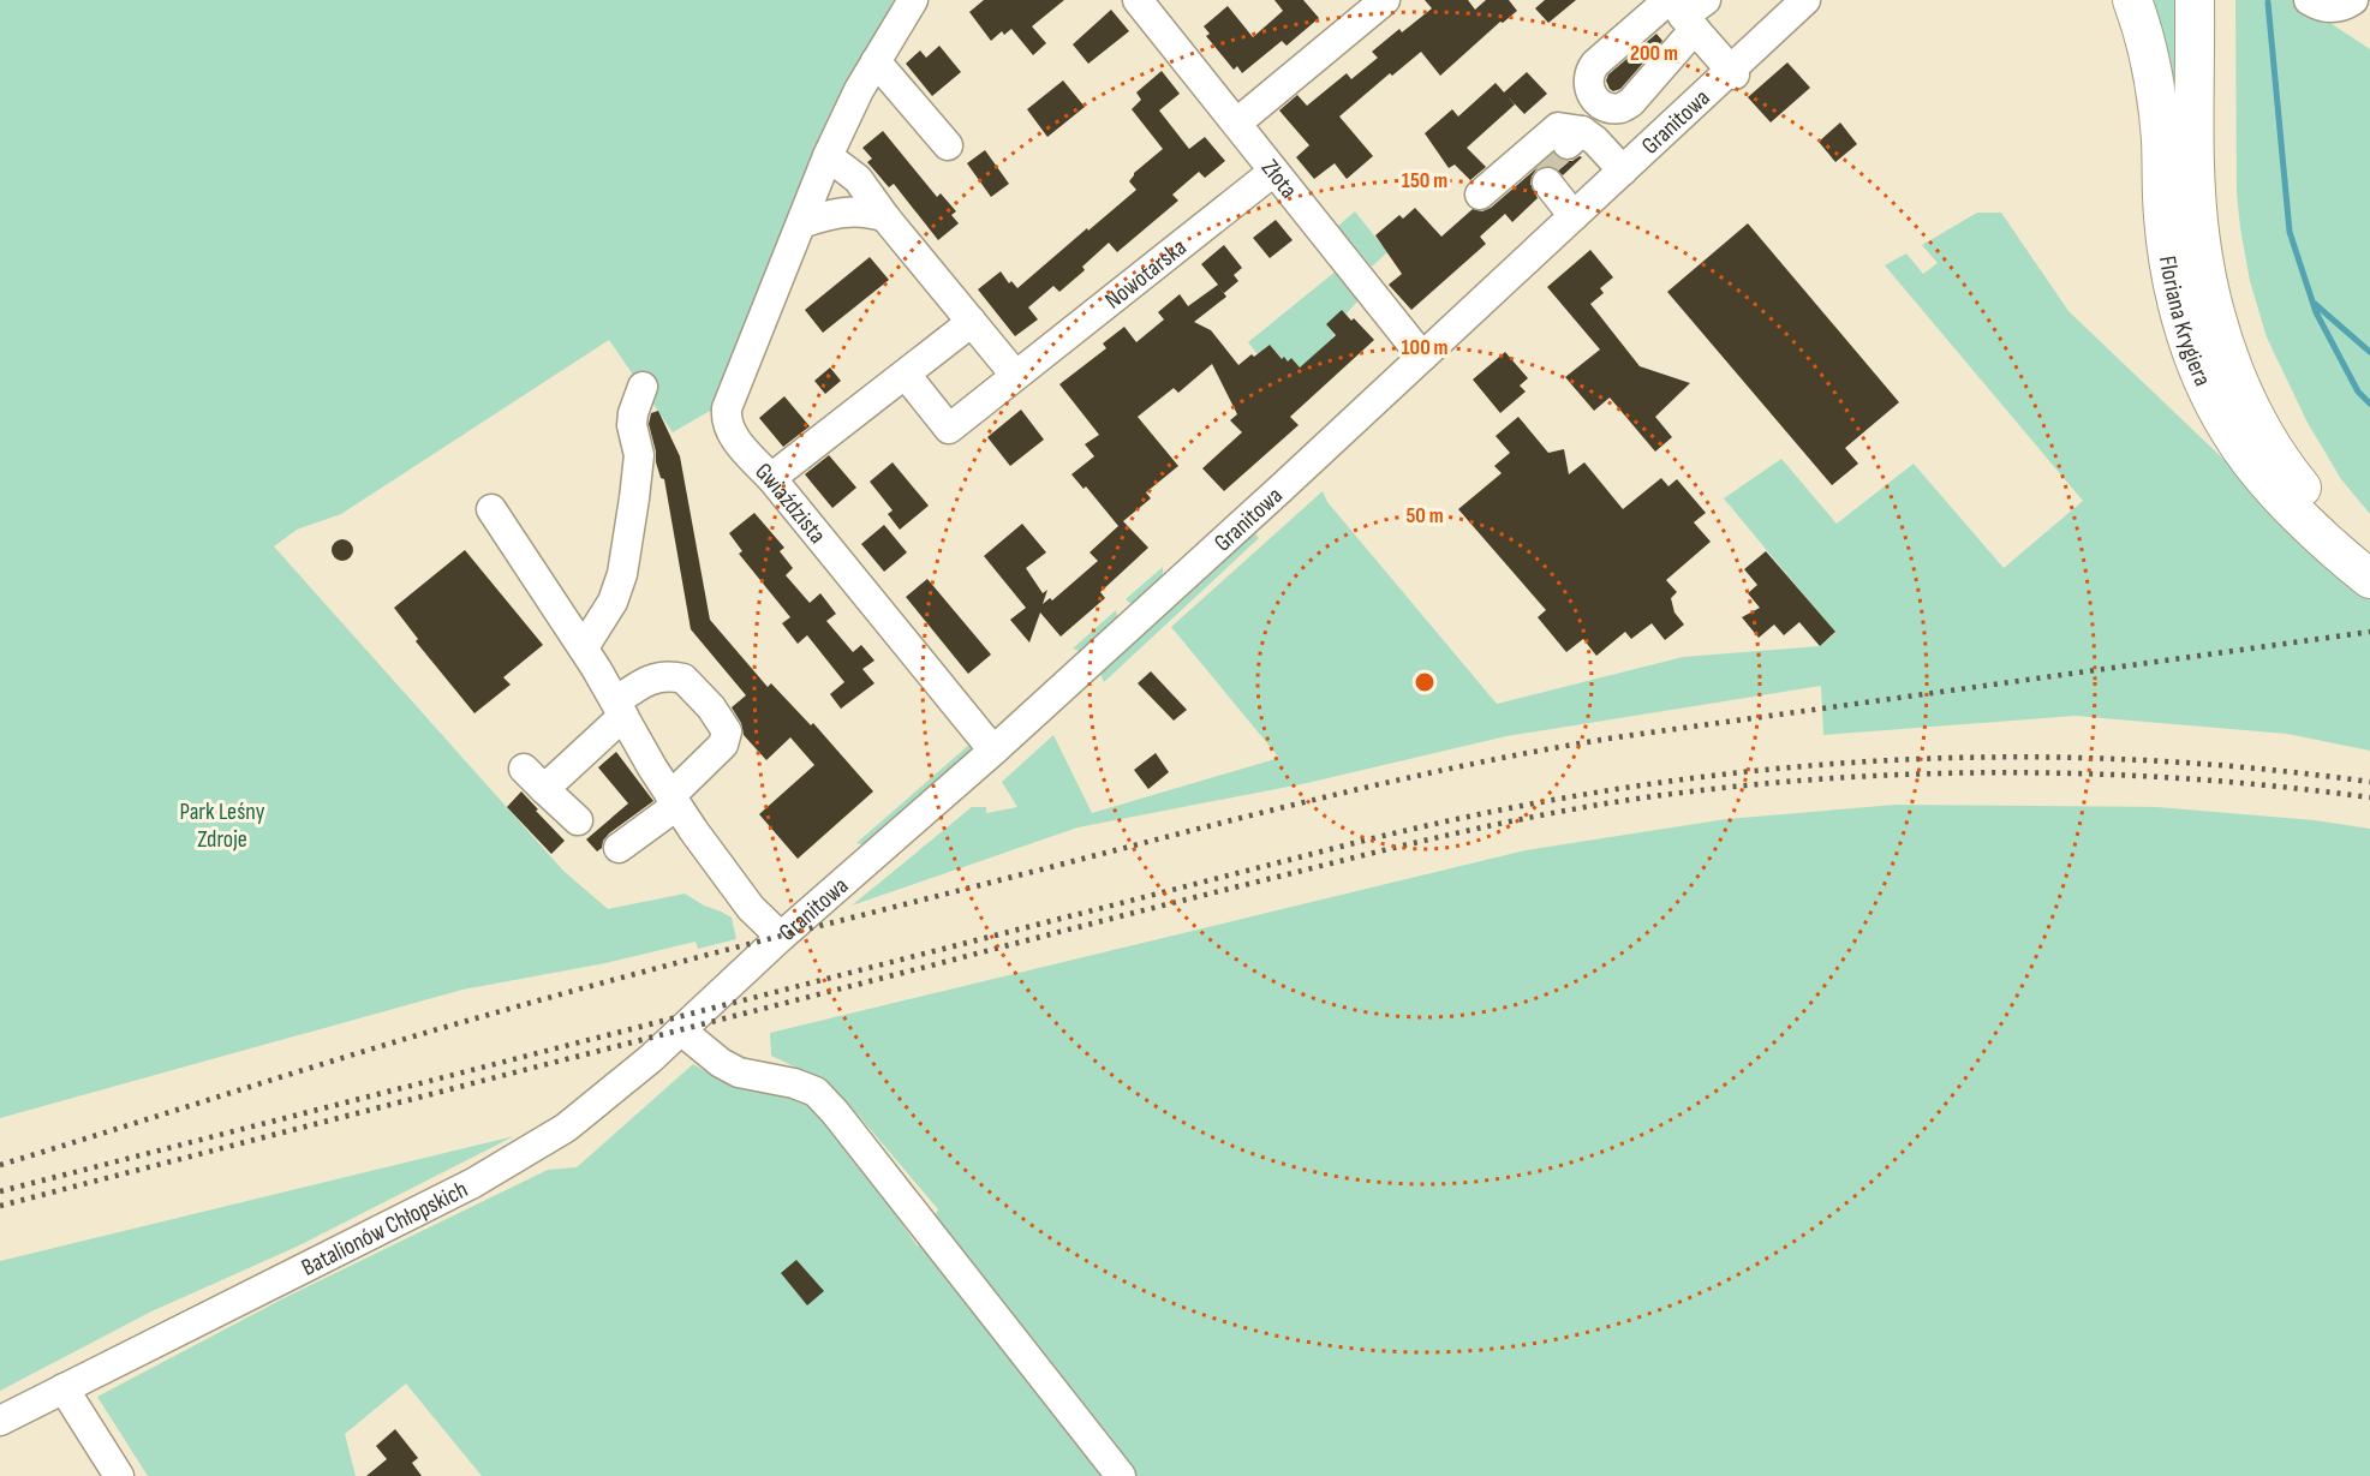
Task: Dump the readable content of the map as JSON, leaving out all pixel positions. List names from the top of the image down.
{
  "streets": {
    "main road": ["Floriana Krygiera"],
    "street": [
      "Granitowa",
      "Złota",
      "Nowotarska",
      "Gwiaździsta",
      "Batalionów Chłopskich"
    ]
  },
  "crossings": [
    ["Granitowa", "Złota"],
    ["Granitowa", "Gwiaździsta"],
    ["Granitowa", "Batalionów Chłopskich"],
    ["Złota", "Nowotarska"]
  ],
  "parks": ["Park Leśny Zdroje"],
  "rings": [
    "200 m",
    "150 m",
    "100 m",
    "50 m"
  ]
}
